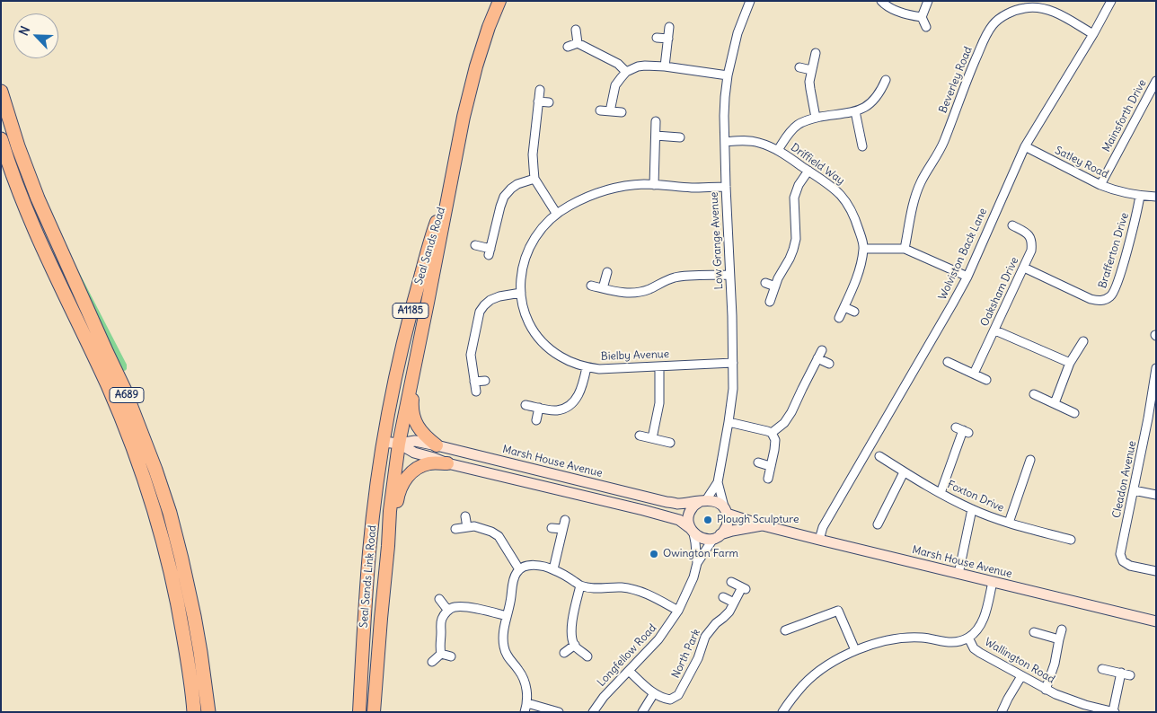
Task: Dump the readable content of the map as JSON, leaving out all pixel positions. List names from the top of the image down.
{
  "streets": {
    "highway": ["A689"],
    "main road": ["Seal Sands Road", "A1185", "Seal Sands Link Road"],
    "street": [
      "Beverley Road",
      "Mainsforth Drive",
      "Satley Road",
      "Driffield Way",
      "Low Grange Avenue",
      "Brafferton Drive",
      "Wolviston Back Lane",
      "Oaksham Drive",
      "Bielby Avenue",
      "Marsh House Avenue",
      "Cleadon Avenue",
      "Foxton Drive",
      "North Park",
      "Longfellow Road",
      "Wallington Road"
    ]
  },
  "crossings": [
    ["Beverley Road", "Wolviston Back Lane"],
    ["Mainsforth Drive", "Satley Road"],
    ["Satley Road", "Brafferton Drive"],
    ["Satley Road", "Wolviston Back Lane"],
    ["Driffield Way", "Low Grange Avenue"],
    ["Low Grange Avenue", "Bielby Avenue"],
    ["Low Grange Avenue", "Marsh House Avenue"],
    ["Low Grange Avenue", "Longfellow Road"],
    ["Seal Sands Road", "Marsh House Avenue"],
    ["Seal Sands Road", "Seal Sands Link Road"],
    ["Brafferton Drive", "Oaksham Drive"],
    ["Wolviston Back Lane", "Marsh House Avenue"],
    ["A1185", "Marsh House Avenue"],
    ["A1185", "Seal Sands Link Road"],
    ["Marsh House Avenue", "Seal Sands Link Road"],
    ["Marsh House Avenue", "Longfellow Road"]
  ],
  "places": ["Plough Sculpture", "Owington Farm"],
  "north": "top left"
}
